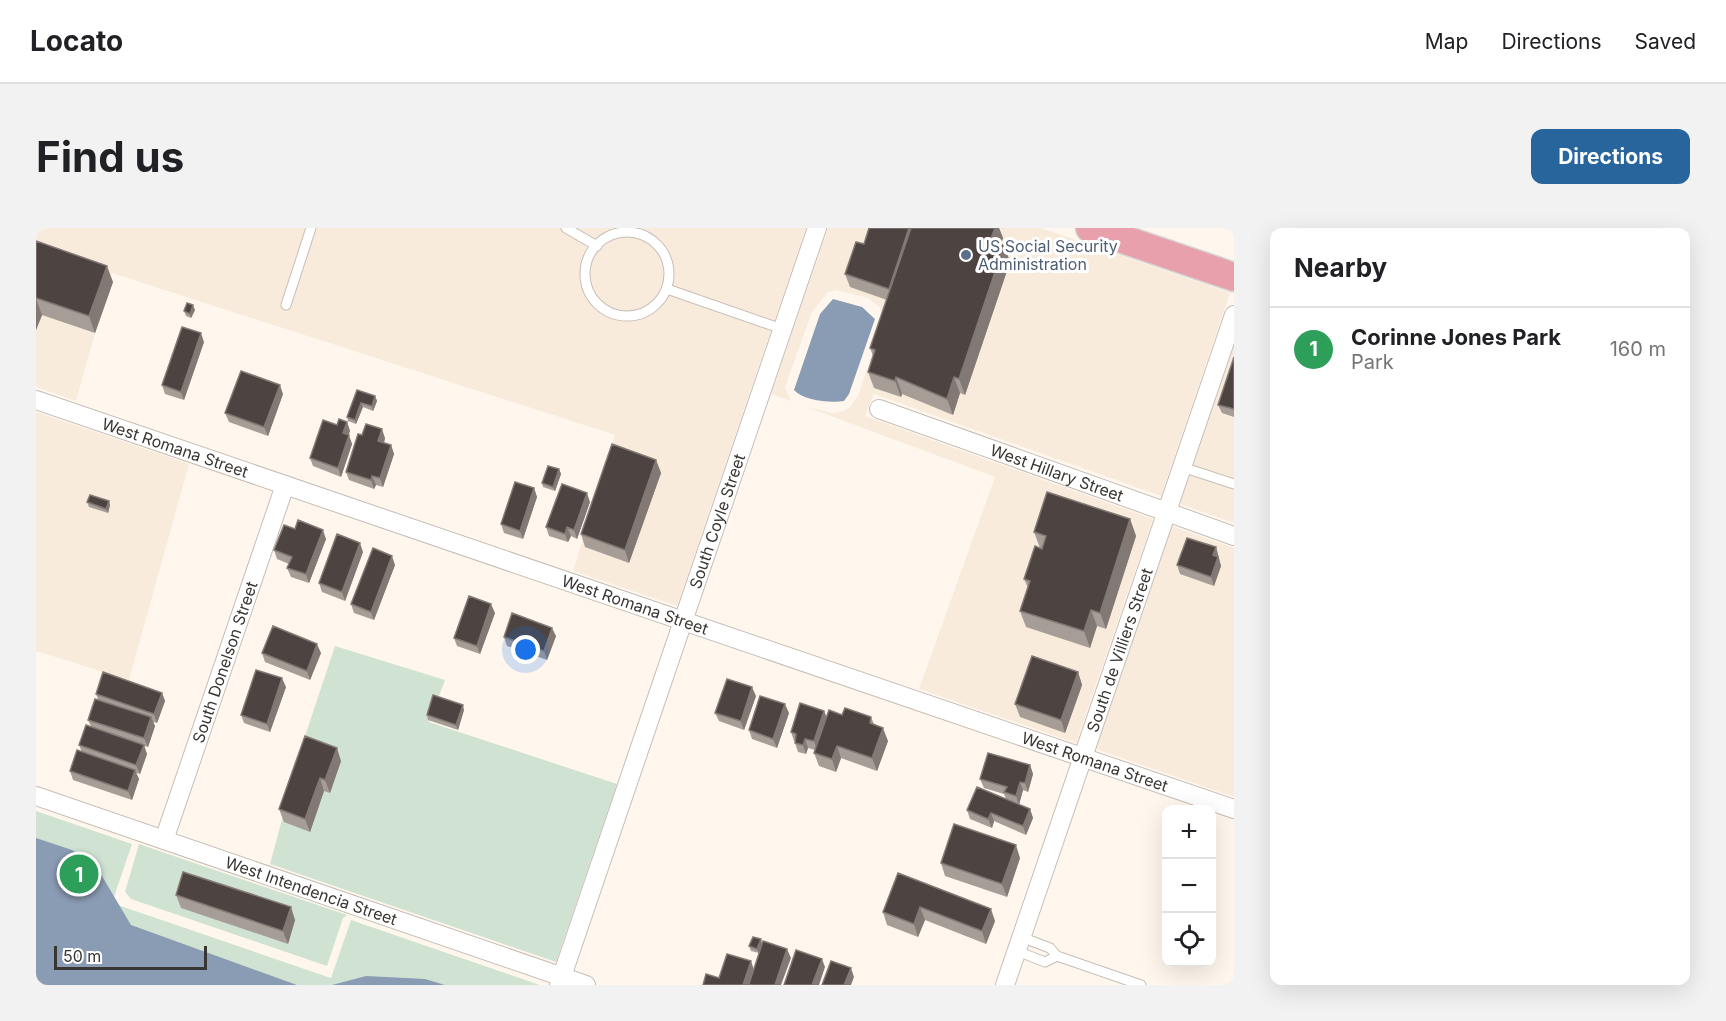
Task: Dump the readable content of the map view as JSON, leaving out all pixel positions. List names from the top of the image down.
{
  "streets": {
    "street": [
      "West Romana Street",
      "West Hillary Street",
      "South Coyle Street",
      "South de Villiers Street",
      "South Donelson Street",
      "West Intendencia Street"
    ]
  },
  "crossings": [
    ["West Romana Street", "South Coyle Street"],
    ["West Romana Street", "South de Villiers Street"],
    ["West Romana Street", "South Donelson Street"],
    ["West Hillary Street", "South de Villiers Street"],
    ["South Coyle Street", "West Intendencia Street"],
    ["South Donelson Street", "West Intendencia Street"]
  ],
  "places": ["US Social Security Administration"],
  "scale_bar": "50 m",
  "page": {
    "header": "Locato",
    "nav": ["Map", "Directions", "Saved"],
    "buttons": "Directions",
    "title": "Find us",
    "heading": "Nearby",
    "list": [
      {
        "mark": "1",
        "name": "Corinne Jones Park",
        "note": "Park",
        "value": "160 m"
      }
    ],
    "map_buttons": ["+", "−"],
    "pins": "1",
    "scale": "50 m"
  }
}
